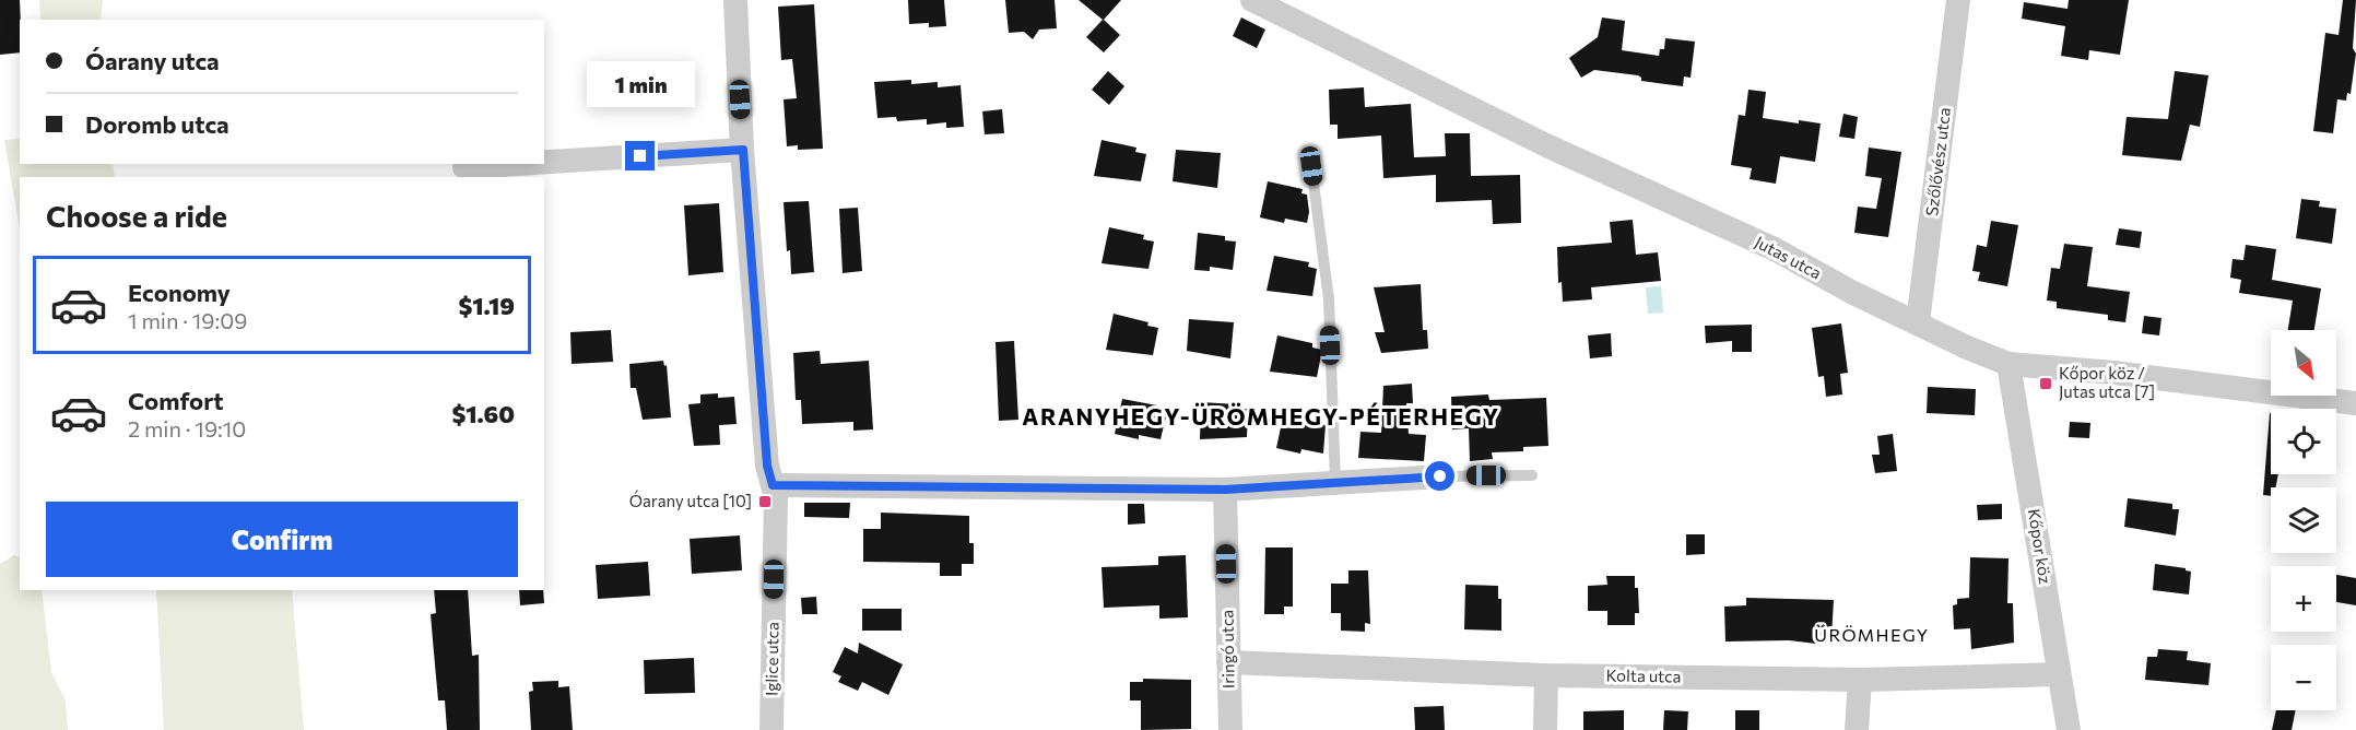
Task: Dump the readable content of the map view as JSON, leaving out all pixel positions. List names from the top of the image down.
{
  "streets": {
    "street": [
      "Szőlővész utca",
      "Jutas utca",
      "Kőpor köz",
      "Iringó utca",
      "Iglice utca",
      "Kolta utca"
    ]
  },
  "crossings": [
    ["Szőlővész utca", "Jutas utca"],
    ["Jutas utca", "Kőpor köz"],
    ["Kőpor köz", "Kolta utca"],
    ["Iringó utca", "Kolta utca"]
  ],
  "districts": ["ARANYHEGY-ÜRÖMHEGY-PÉTERHEGY", "ÜRÖMHEGY"],
  "places": {
    "transit": ["Kőpor köz / Jutas utca [7]", "Óarany utca [10]"]
  },
  "north": "bottom right",
  "page": {
    "banner": ["Óarany utca", "Doromb utca"],
    "bubble": "1 min",
    "heading": "Choose a ride",
    "list": [
      {
        "name": "Economy",
        "note": "1 min · 19:09",
        "value": "$1.19"
      },
      {
        "name": "Comfort",
        "note": "2 min · 19:10",
        "value": "$1.60"
      }
    ],
    "map_buttons": ["+", "−"],
    "buttons": "Confirm"
  }
}
